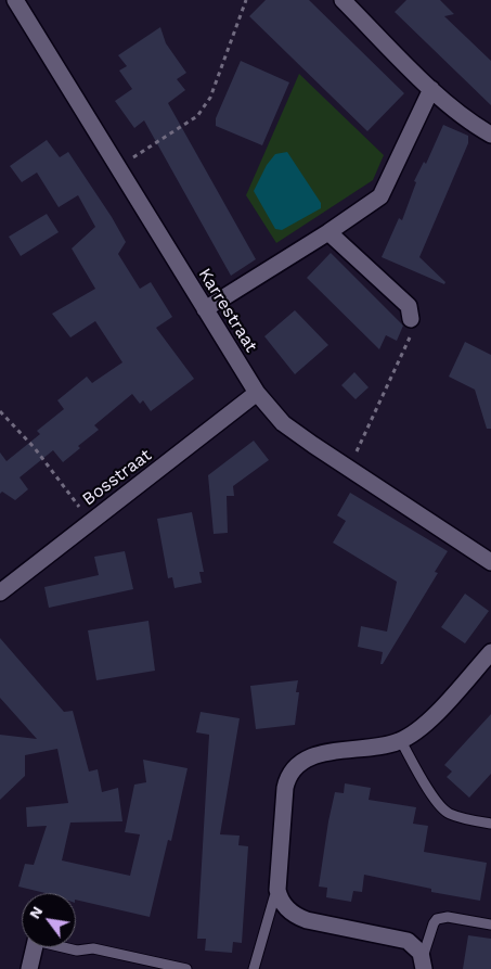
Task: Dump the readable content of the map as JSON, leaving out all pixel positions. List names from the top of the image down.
{
  "streets": {
    "street": ["Karrestraat", "Bosstraat"]
  },
  "crossings": [
    ["Karrestraat", "Bosstraat"]
  ],
  "north": "top left"
}
